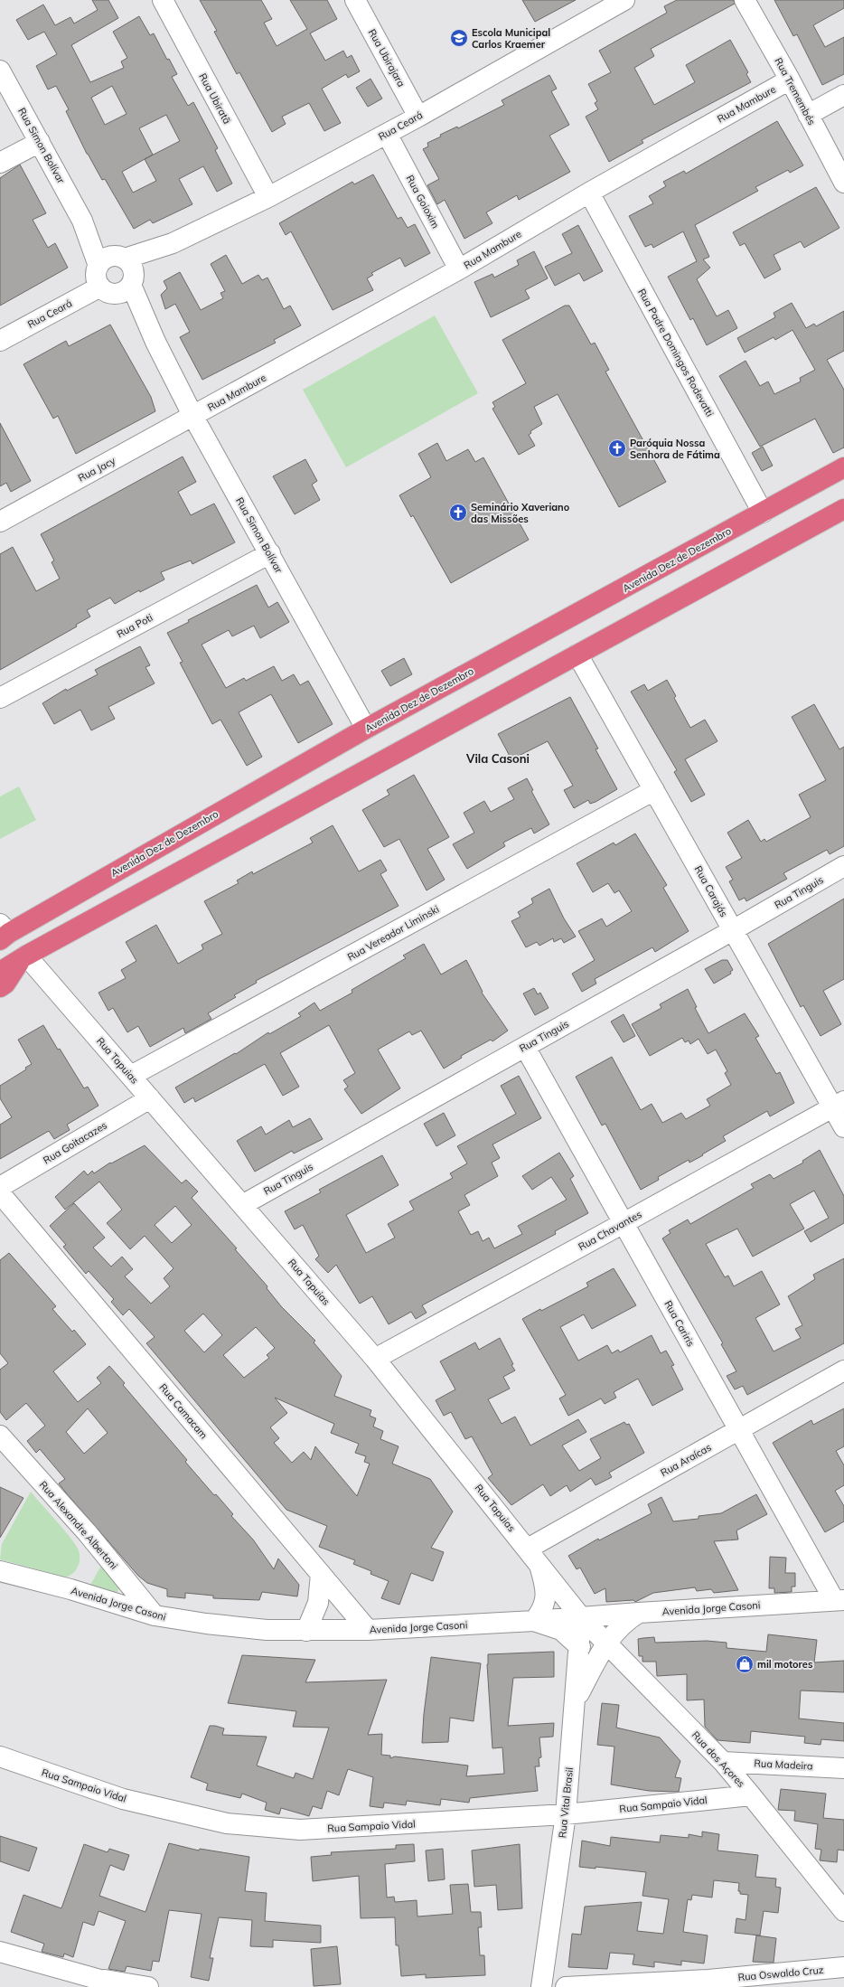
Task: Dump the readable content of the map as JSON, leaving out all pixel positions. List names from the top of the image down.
{
  "streets": {
    "highway": ["Avenida Dez de Dezembro"],
    "street": [
      "Rua Ubirajara",
      "Rua Tremembés",
      "Rua Ubiratã",
      "Rua Mambure",
      "Rua Ceará",
      "Rua Simon Bolívar",
      "Rua Goioxim",
      "Rua Padre Domingos Rodevatti",
      "Rua Jacy",
      "Rua Poti",
      "Rua Carajás",
      "Rua Tinguis",
      "Rua Vereador Liminski",
      "Rua Tapuias",
      "Rua Goitacazes",
      "Rua Chavantes",
      "Rua Cariris",
      "Rua Camacam",
      "Rua Araícas",
      "Rua Alexandre Albertoni",
      "Avenida Jorge Casoni",
      "Rua dos Açores",
      "Rua Madeira",
      "Rua Sampaio Vidal",
      "Rua Vital Brasil",
      "Rua Oswaldo Cruz"
    ]
  },
  "crossings": [
    ["Rua Ubirajara", "Rua Ceará"],
    ["Rua Tremembés", "Rua Mambure"],
    ["Rua Ubiratã", "Rua Ceará"],
    ["Rua Mambure", "Rua Simon Bolívar"],
    ["Rua Mambure", "Rua Goioxim"],
    ["Rua Mambure", "Rua Padre Domingos Rodevatti"],
    ["Rua Mambure", "Rua Jacy"],
    ["Rua Ceará", "Rua Simon Bolívar"],
    ["Rua Ceará", "Rua Goioxim"],
    ["Rua Simon Bolívar", "Rua Jacy"],
    ["Rua Simon Bolívar", "Avenida Dez de Dezembro"],
    ["Rua Simon Bolívar", "Rua Poti"],
    ["Rua Padre Domingos Rodevatti", "Avenida Dez de Dezembro"],
    ["Rua Carajás", "Rua Tinguis"],
    ["Rua Carajás", "Rua Vereador Liminski"],
    ["Rua Carajás", "Rua Chavantes"],
    ["Rua Tinguis", "Rua Tapuias"],
    ["Rua Tinguis", "Rua Cariris"],
    ["Rua Vereador Liminski", "Rua Tapuias"],
    ["Rua Tapuias", "Rua Goitacazes"],
    ["Rua Tapuias", "Rua Chavantes"],
    ["Rua Tapuias", "Rua Araícas"],
    ["Rua Tapuias", "Avenida Jorge Casoni"],
    ["Rua Tapuias", "Rua dos Açores"],
    ["Rua Tapuias", "Rua Vital Brasil"],
    ["Rua Chavantes", "Rua Cariris"],
    ["Rua Cariris", "Rua Araícas"],
    ["Rua Cariris", "Avenida Jorge Casoni"],
    ["Rua Camacam", "Avenida Jorge Casoni"],
    ["Rua Alexandre Albertoni", "Avenida Jorge Casoni"],
    ["Avenida Jorge Casoni", "Rua dos Açores"],
    ["Avenida Jorge Casoni", "Rua Vital Brasil"],
    ["Rua dos Açores", "Rua Madeira"],
    ["Rua dos Açores", "Rua Sampaio Vidal"],
    ["Rua dos Açores", "Rua Vital Brasil"],
    ["Rua Sampaio Vidal", "Rua Vital Brasil"]
  ],
  "districts": ["Vila Casoni"],
  "places": {
    "school or university": ["Escola Municipal Carlos Kraemer"],
    "church": ["Paróquia Nossa Senhora de Fátima", "Seminário Xaveriano das Missões"],
    "shop": ["mil motores"]
  }
}
